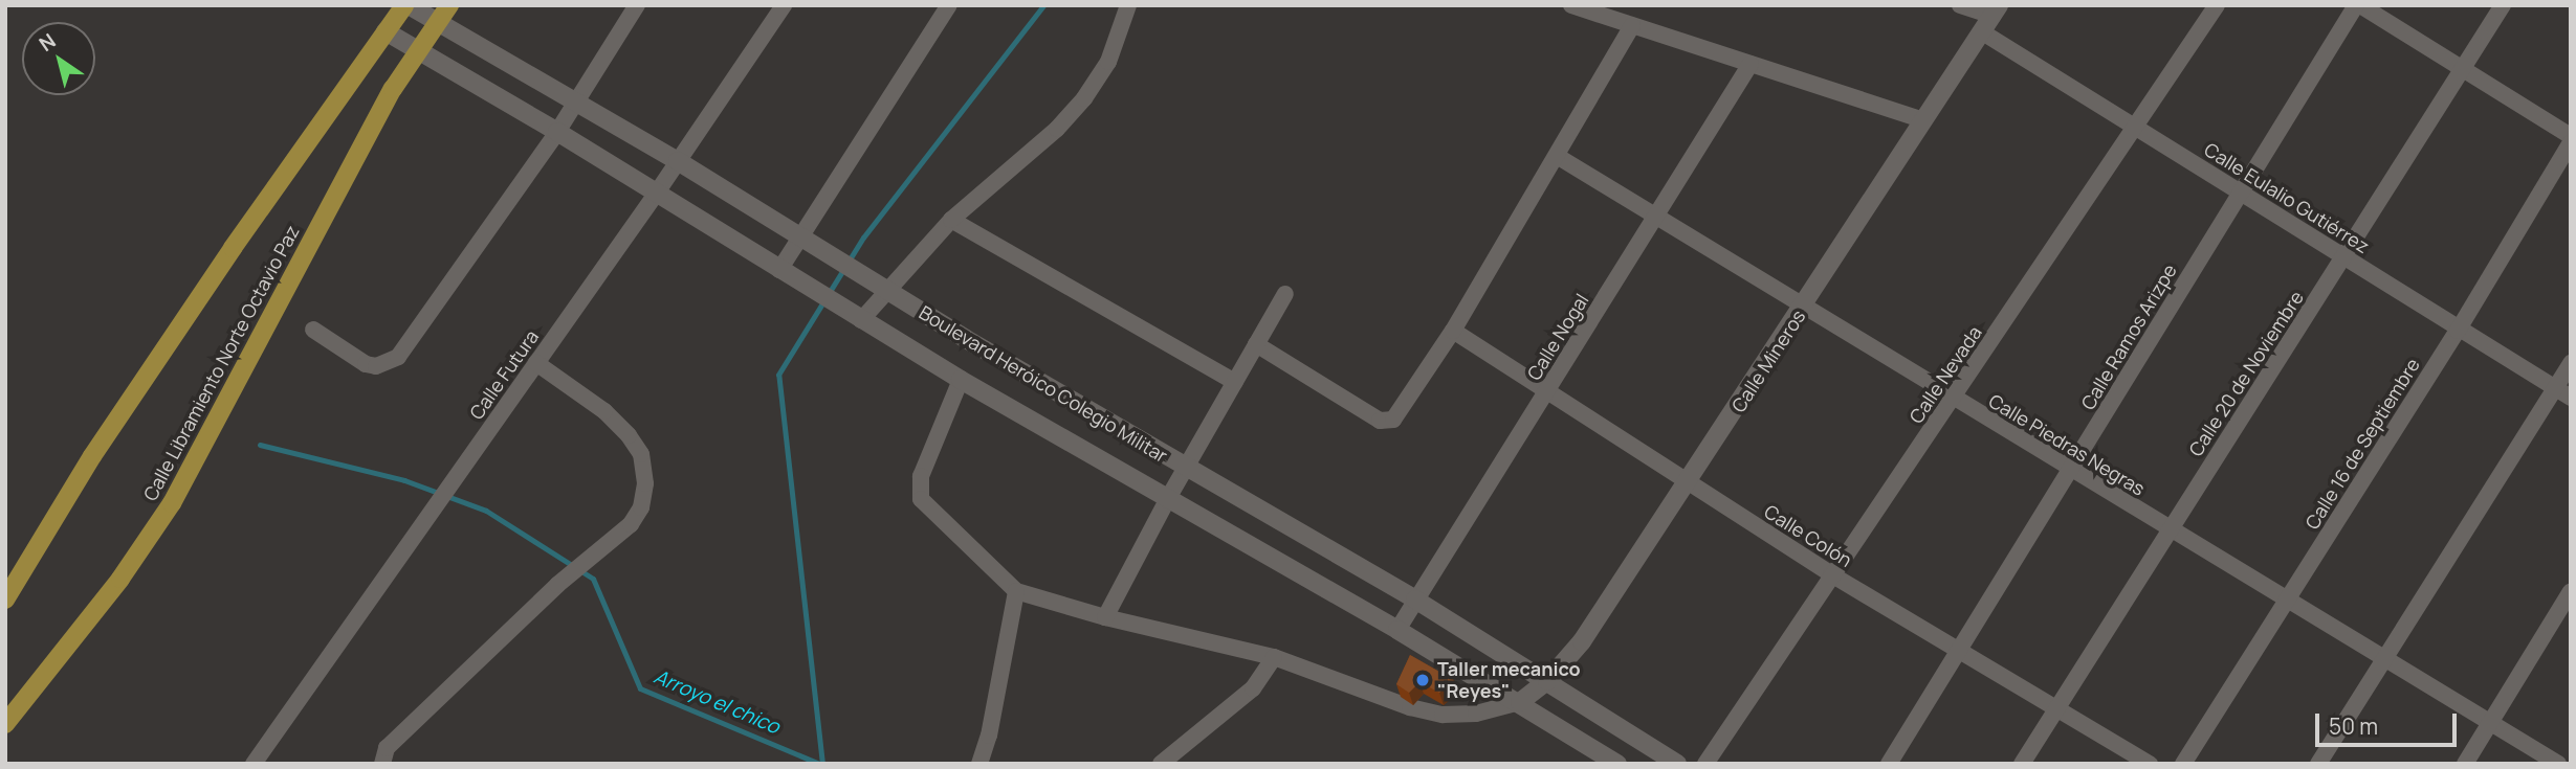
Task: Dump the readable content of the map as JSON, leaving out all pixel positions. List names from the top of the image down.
{
  "streets": {
    "main road": ["Calle Libramiento Norte Octavio Paz"],
    "street": [
      "Calle Eulalio Gutiérrez",
      "Calle Nogal",
      "Calle Ramos Arizpe",
      "Calle Mineros",
      "Calle 20 de Noviembre",
      "Calle Futura",
      "Calle Nevada",
      "Boulevard Heróico Colegio Militar",
      "Calle 16 de Septiembre",
      "Calle Piedras Negras",
      "Calle Colón"
    ]
  },
  "crossings": [
    ["Calle Eulalio Gutiérrez", "Calle Ramos Arizpe"],
    ["Calle Eulalio Gutiérrez", "Calle Mineros"],
    ["Calle Eulalio Gutiérrez", "Calle 20 de Noviembre"],
    ["Calle Eulalio Gutiérrez", "Calle Nevada"],
    ["Calle Eulalio Gutiérrez", "Calle 16 de Septiembre"],
    ["Calle Nogal", "Boulevard Heróico Colegio Militar"],
    ["Calle Nogal", "Calle Piedras Negras"],
    ["Calle Nogal", "Calle Colón"],
    ["Calle Ramos Arizpe", "Calle Piedras Negras"],
    ["Calle Ramos Arizpe", "Calle Colón"],
    ["Calle Mineros", "Boulevard Heróico Colegio Militar"],
    ["Calle Mineros", "Calle Piedras Negras"],
    ["Calle Mineros", "Calle Colón"],
    ["Calle Libramiento Norte Octavio Paz", "Boulevard Heróico Colegio Militar"],
    ["Calle 20 de Noviembre", "Calle Piedras Negras"],
    ["Calle 20 de Noviembre", "Calle Colón"],
    ["Calle Futura", "Boulevard Heróico Colegio Militar"],
    ["Calle Nevada", "Calle Piedras Negras"],
    ["Calle Nevada", "Calle Colón"],
    ["Calle 16 de Septiembre", "Calle Piedras Negras"]
  ],
  "water": ["Arroyo el chico"],
  "places": ["Taller mecanico \"Reyes\""],
  "scale_bar": "50 m",
  "north": "top left"
}
